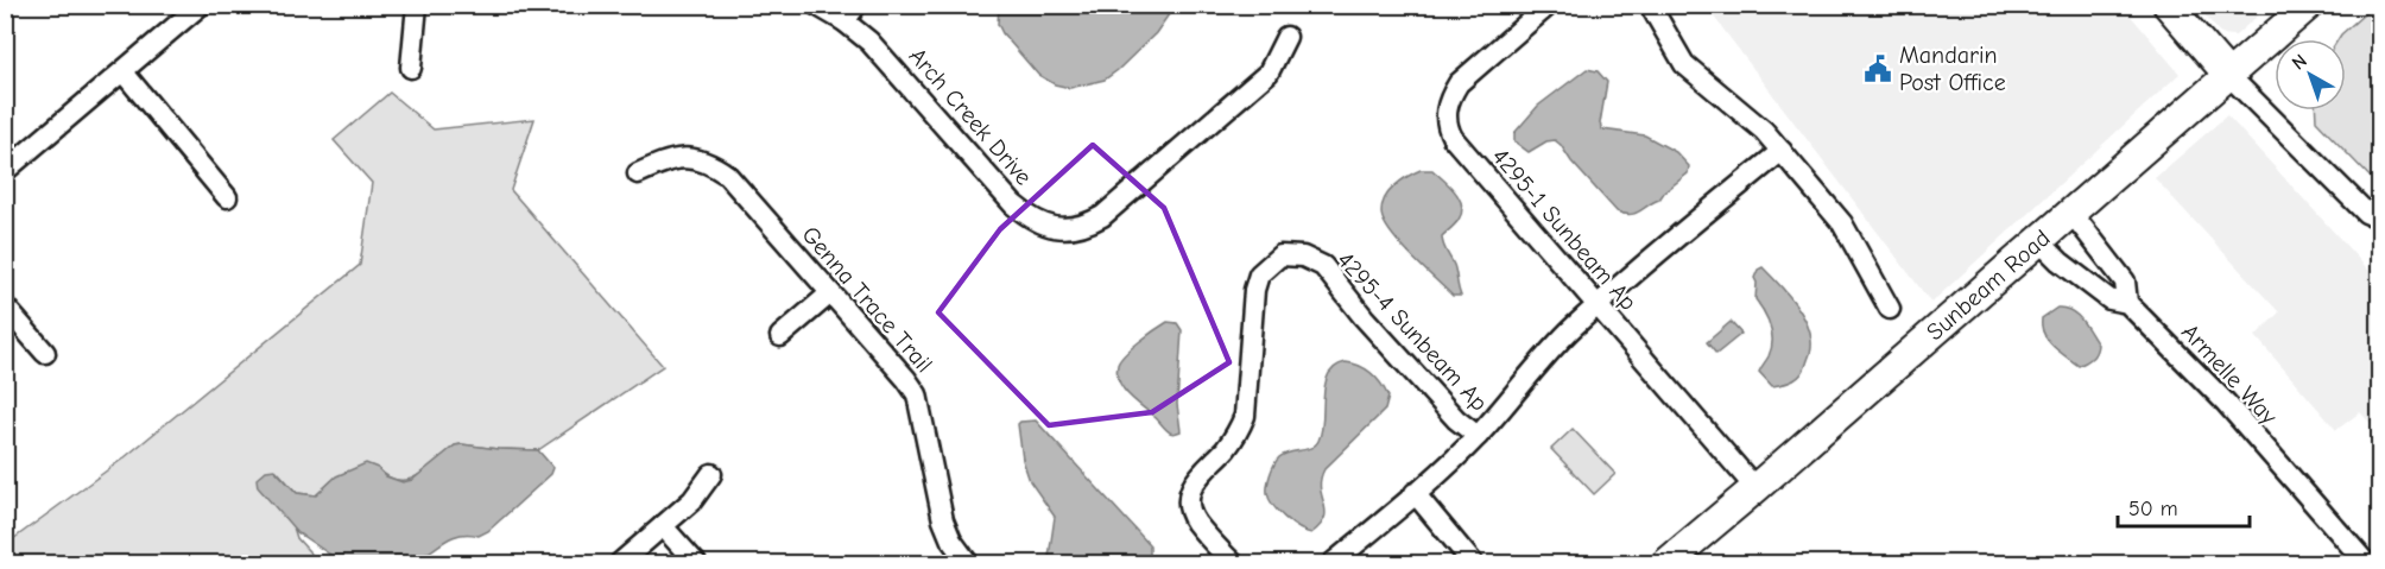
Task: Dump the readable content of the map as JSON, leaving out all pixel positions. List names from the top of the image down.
{
  "streets": {
    "street": [
      "Arch Creek Drive",
      "4295-1 Sunbeam Ap",
      "Sunbeam Road",
      "Genna Trace Trail",
      "4295-4 Sunbeam Ap",
      "Armelle Way"
    ]
  },
  "crossings": [
    ["4295-1 Sunbeam Ap", "Sunbeam Road"],
    ["Sunbeam Road", "Armelle Way"]
  ],
  "places": {
    "public building": ["Mandarin Post Office"]
  },
  "scale_bar": "50 m",
  "north": "top left"
}
